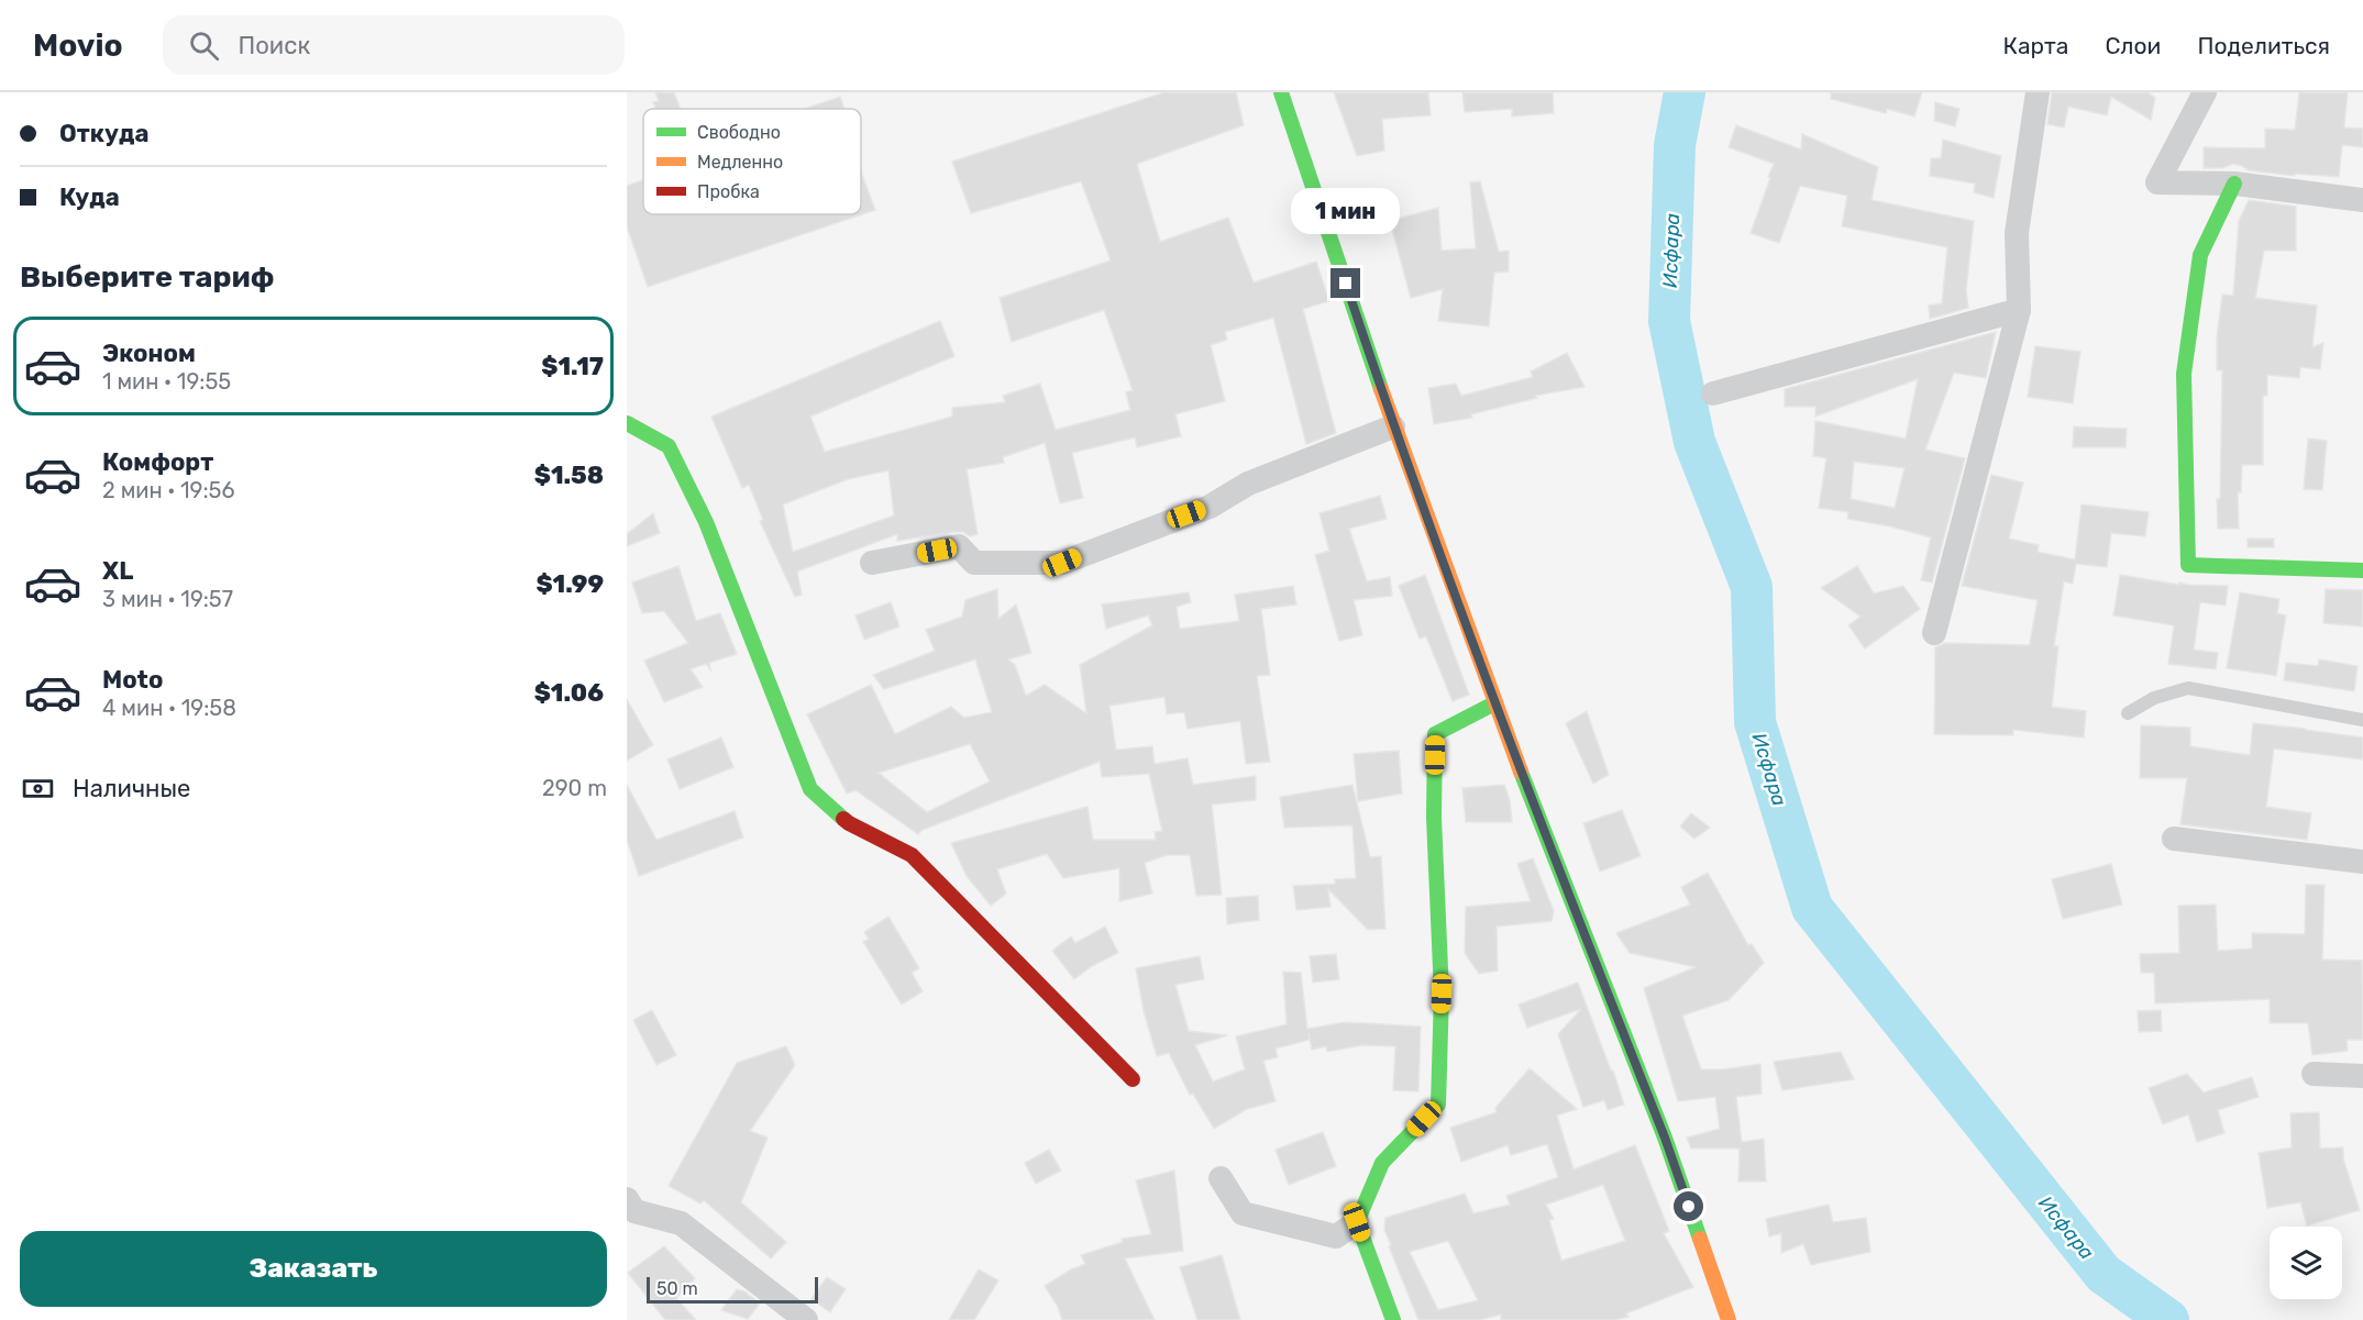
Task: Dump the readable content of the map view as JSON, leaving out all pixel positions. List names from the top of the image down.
{
  "water": ["Исфара"],
  "legend": ["Свободно", "Медленно", "Пробка"],
  "scale_bar": "50 m",
  "page": {
    "header": "Movio",
    "search": "Поиск",
    "nav": ["Карта", "Слои", "Поделиться"],
    "banner": ["Откуда", "Куда"],
    "bubble": "1 мин",
    "heading": "Выберите тариф",
    "list": [
      {
        "name": "Эконом",
        "note": "1 мин · 19:55",
        "value": "$1.17"
      },
      {
        "name": "Комфорт",
        "note": "2 мин · 19:56",
        "value": "$1.58"
      },
      {
        "name": "XL",
        "note": "3 мин · 19:57",
        "value": "$1.99"
      },
      {
        "name": "Moto",
        "note": "4 мин · 19:58",
        "value": "$1.06"
      }
    ],
    "pay": ["Наличные", "290 m"],
    "buttons": "Заказать",
    "scale": "50 m"
  }
}
